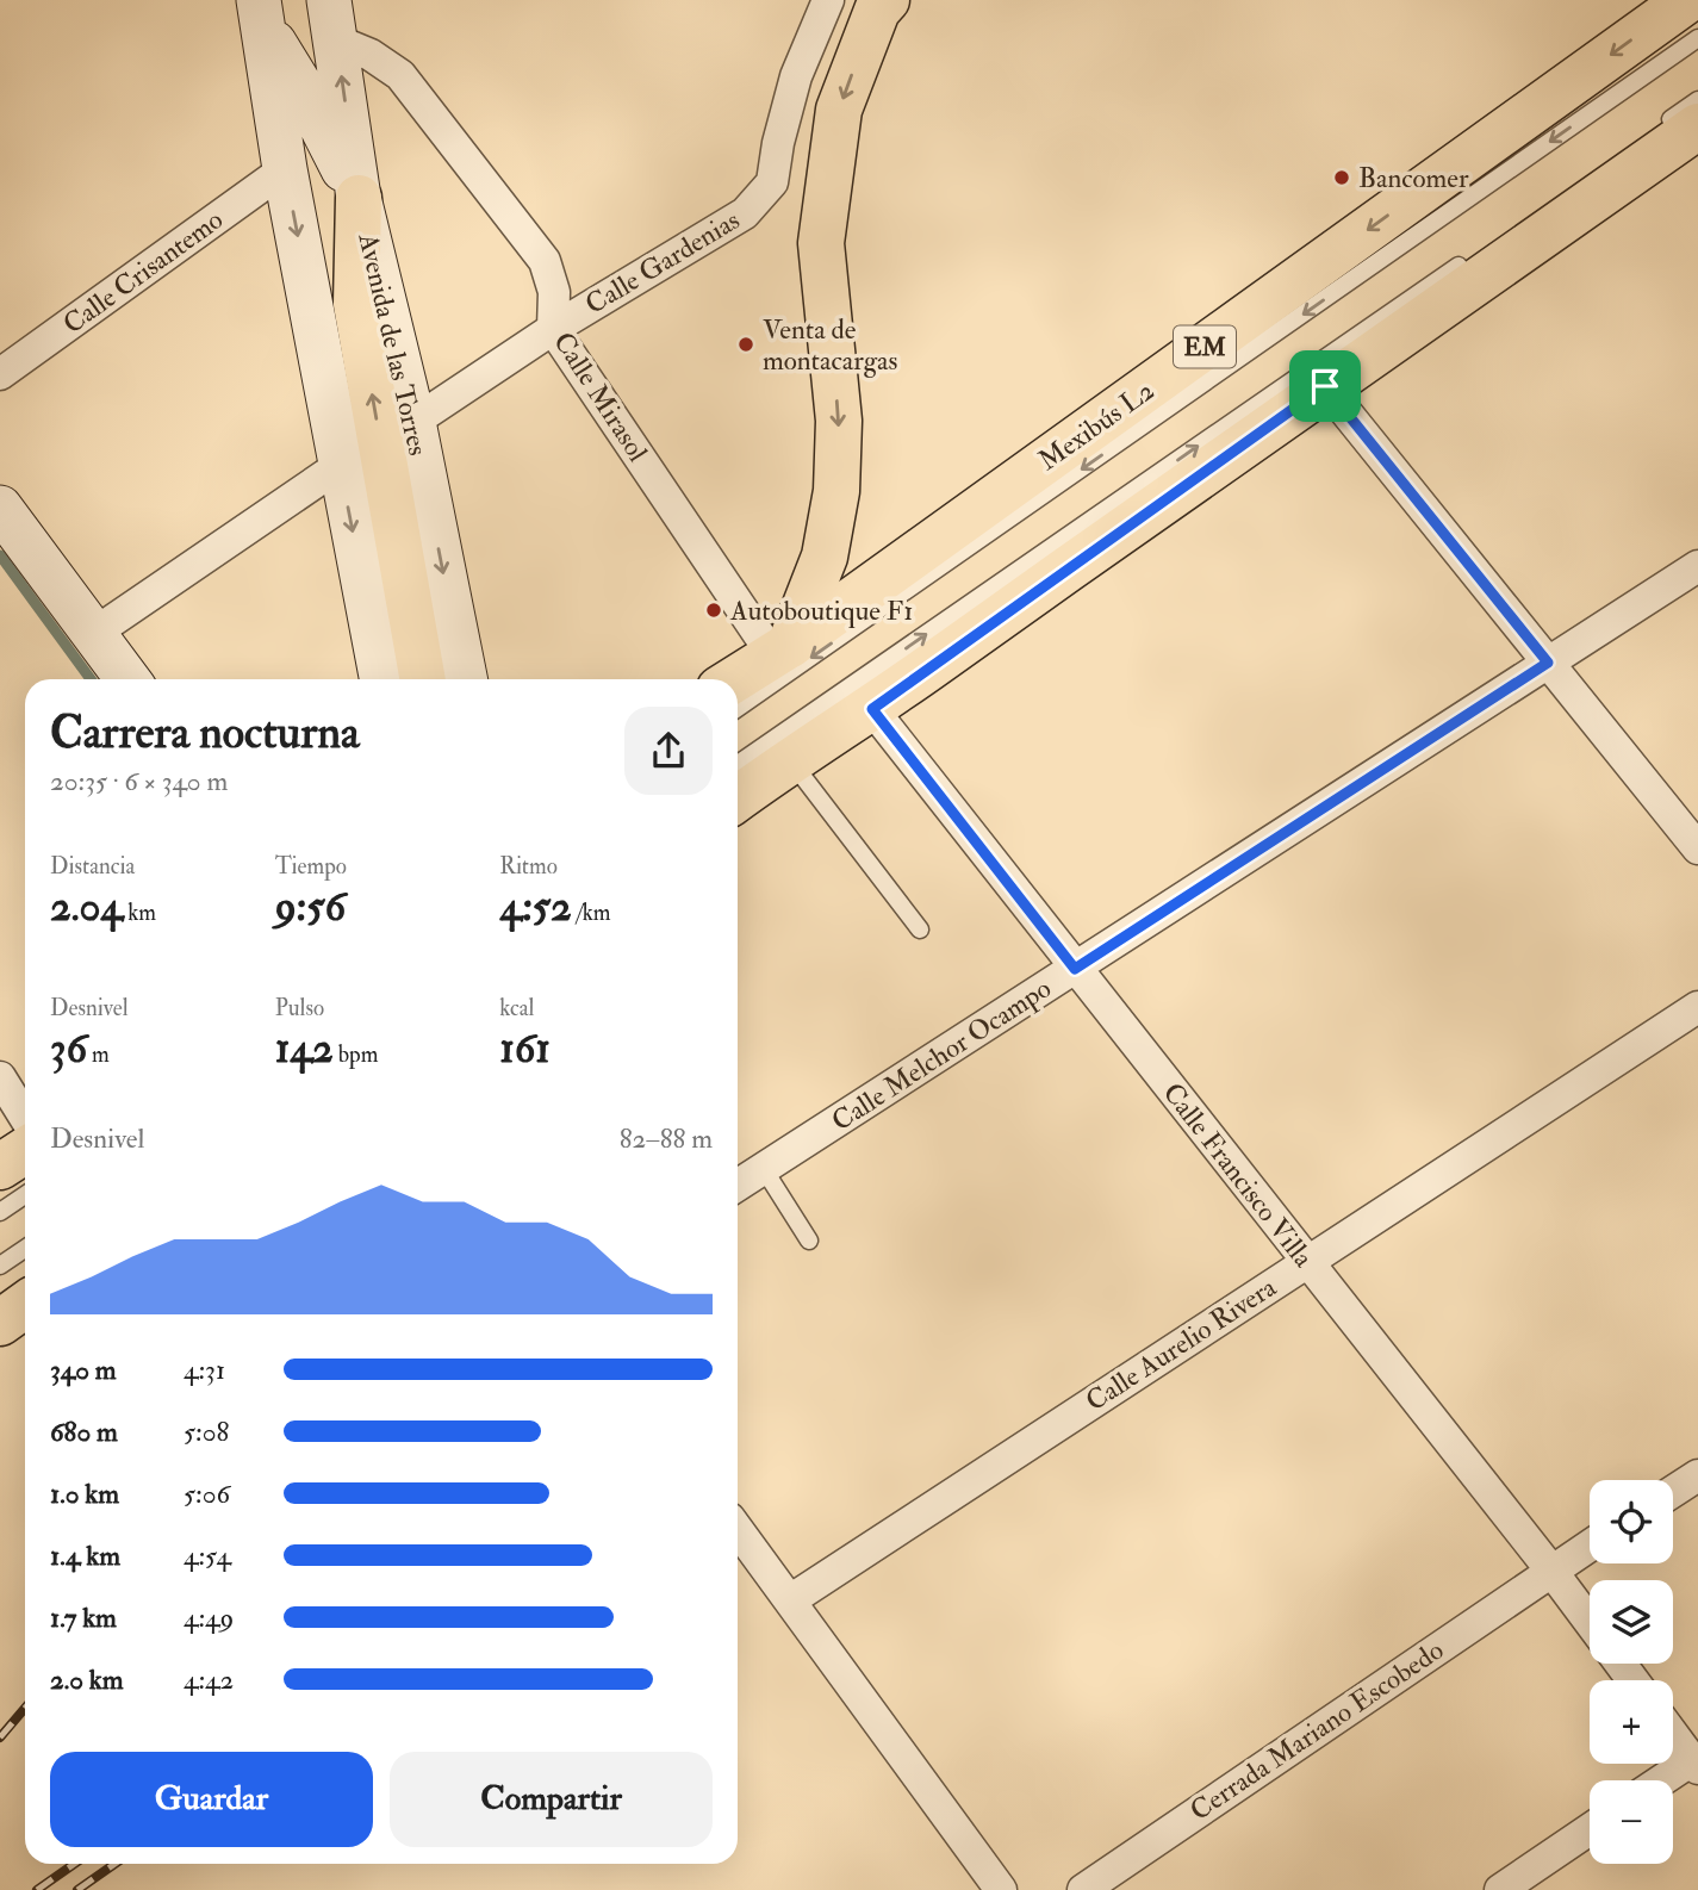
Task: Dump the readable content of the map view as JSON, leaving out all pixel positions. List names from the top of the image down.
{
  "streets": {
    "main road": ["Avenida de las Torres", "EM"],
    "street": [
      "Calle Gardenias",
      "Calle Crisantemo",
      "Calle Mirasol",
      "Calle Melchor Ocampo",
      "Calle Francisco Villa",
      "Calle Aurelio Rivera",
      "Cerrada Mariano Escobedo"
    ],
    "lane": ["Mexibús L2"]
  },
  "crossings": [
    ["Calle Gardenias", "Avenida de las Torres"],
    ["Calle Gardenias", "Calle Mirasol"],
    ["Avenida de las Torres", "Calle Mirasol"],
    ["EM", "Calle Mirasol"],
    ["Calle Melchor Ocampo", "Calle Francisco Villa"],
    ["Calle Francisco Villa", "Calle Aurelio Rivera"],
    ["Calle Francisco Villa", "Cerrada Mariano Escobedo"]
  ],
  "places": ["Bancomer", "Venta de montacargas", "Autoboutique F1"],
  "page": {
    "heading": ["Carrera nocturna", "20:35 · 6 × 340 m"],
    "stats": [
      ["Distancia", "2.04 km"],
      ["Tiempo", "9:56"],
      ["Ritmo", "4:52 /km"],
      ["Desnivel", "36 m"],
      ["Pulso", "142 bpm"],
      ["kcal", "161"]
    ],
    "chart": ["Desnivel", "82–88 m"],
    "list": [
      {
        "name": "340 m",
        "note": "4:31"
      },
      {
        "name": "680 m",
        "note": "5:08"
      },
      {
        "name": "1.0 km",
        "note": "5:06"
      },
      {
        "name": "1.4 km",
        "note": "4:54"
      },
      {
        "name": "1.7 km",
        "note": "4:49"
      },
      {
        "name": "2.0 km",
        "note": "4:42"
      }
    ],
    "map_buttons": ["+", "−"],
    "buttons": ["Guardar", "Compartir"]
  }
}
